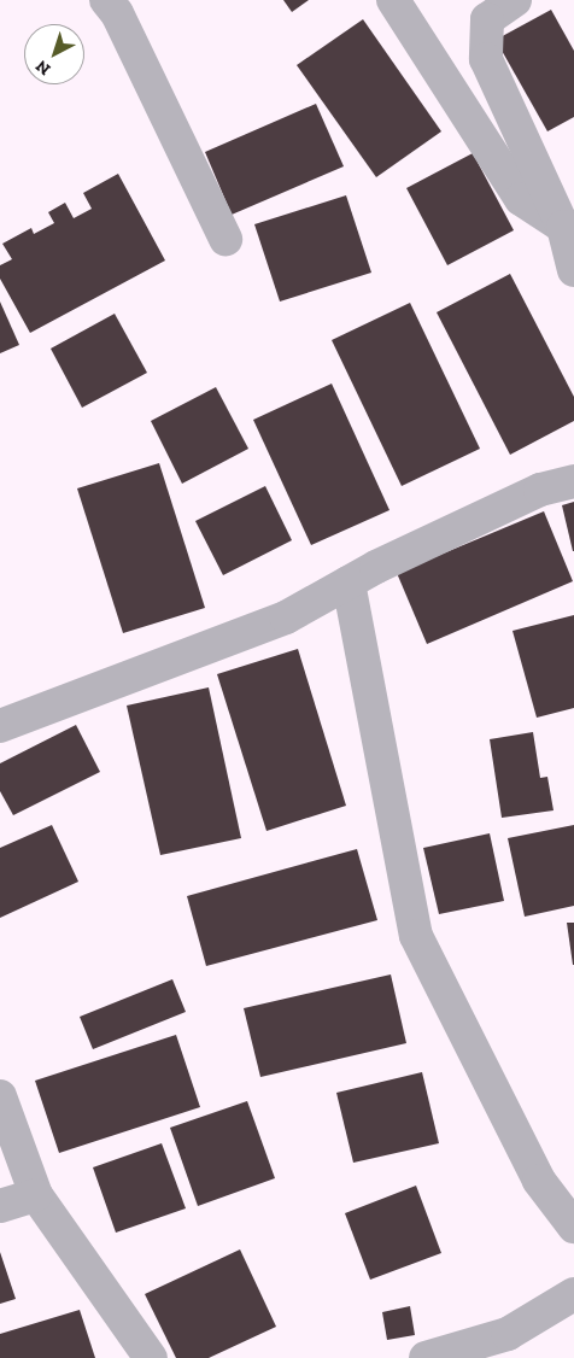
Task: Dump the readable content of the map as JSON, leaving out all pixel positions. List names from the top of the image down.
{
  "north": "bottom left"
}
